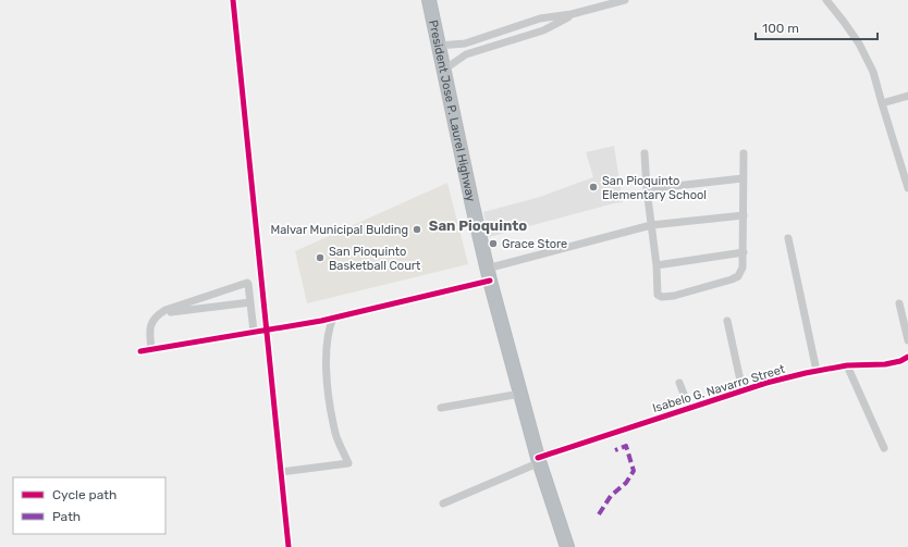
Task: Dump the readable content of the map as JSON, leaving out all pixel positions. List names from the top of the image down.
{
  "streets": {
    "highway": ["President Jose P. Laurel Highway"],
    "street": ["Isabelo G. Navarro Street"]
  },
  "crossings": [
    ["President Jose P. Laurel Highway", "Isabelo G. Navarro Street"]
  ],
  "districts": ["San Pioquinto"],
  "places": [
    "San Pioquinto Elementary School",
    "Malvar Municipal Bulding",
    "Grace Store",
    "San Pioquinto Basketball Court"
  ],
  "legend": ["Cycle path", "Path"],
  "scale_bar": "100 m"
}
